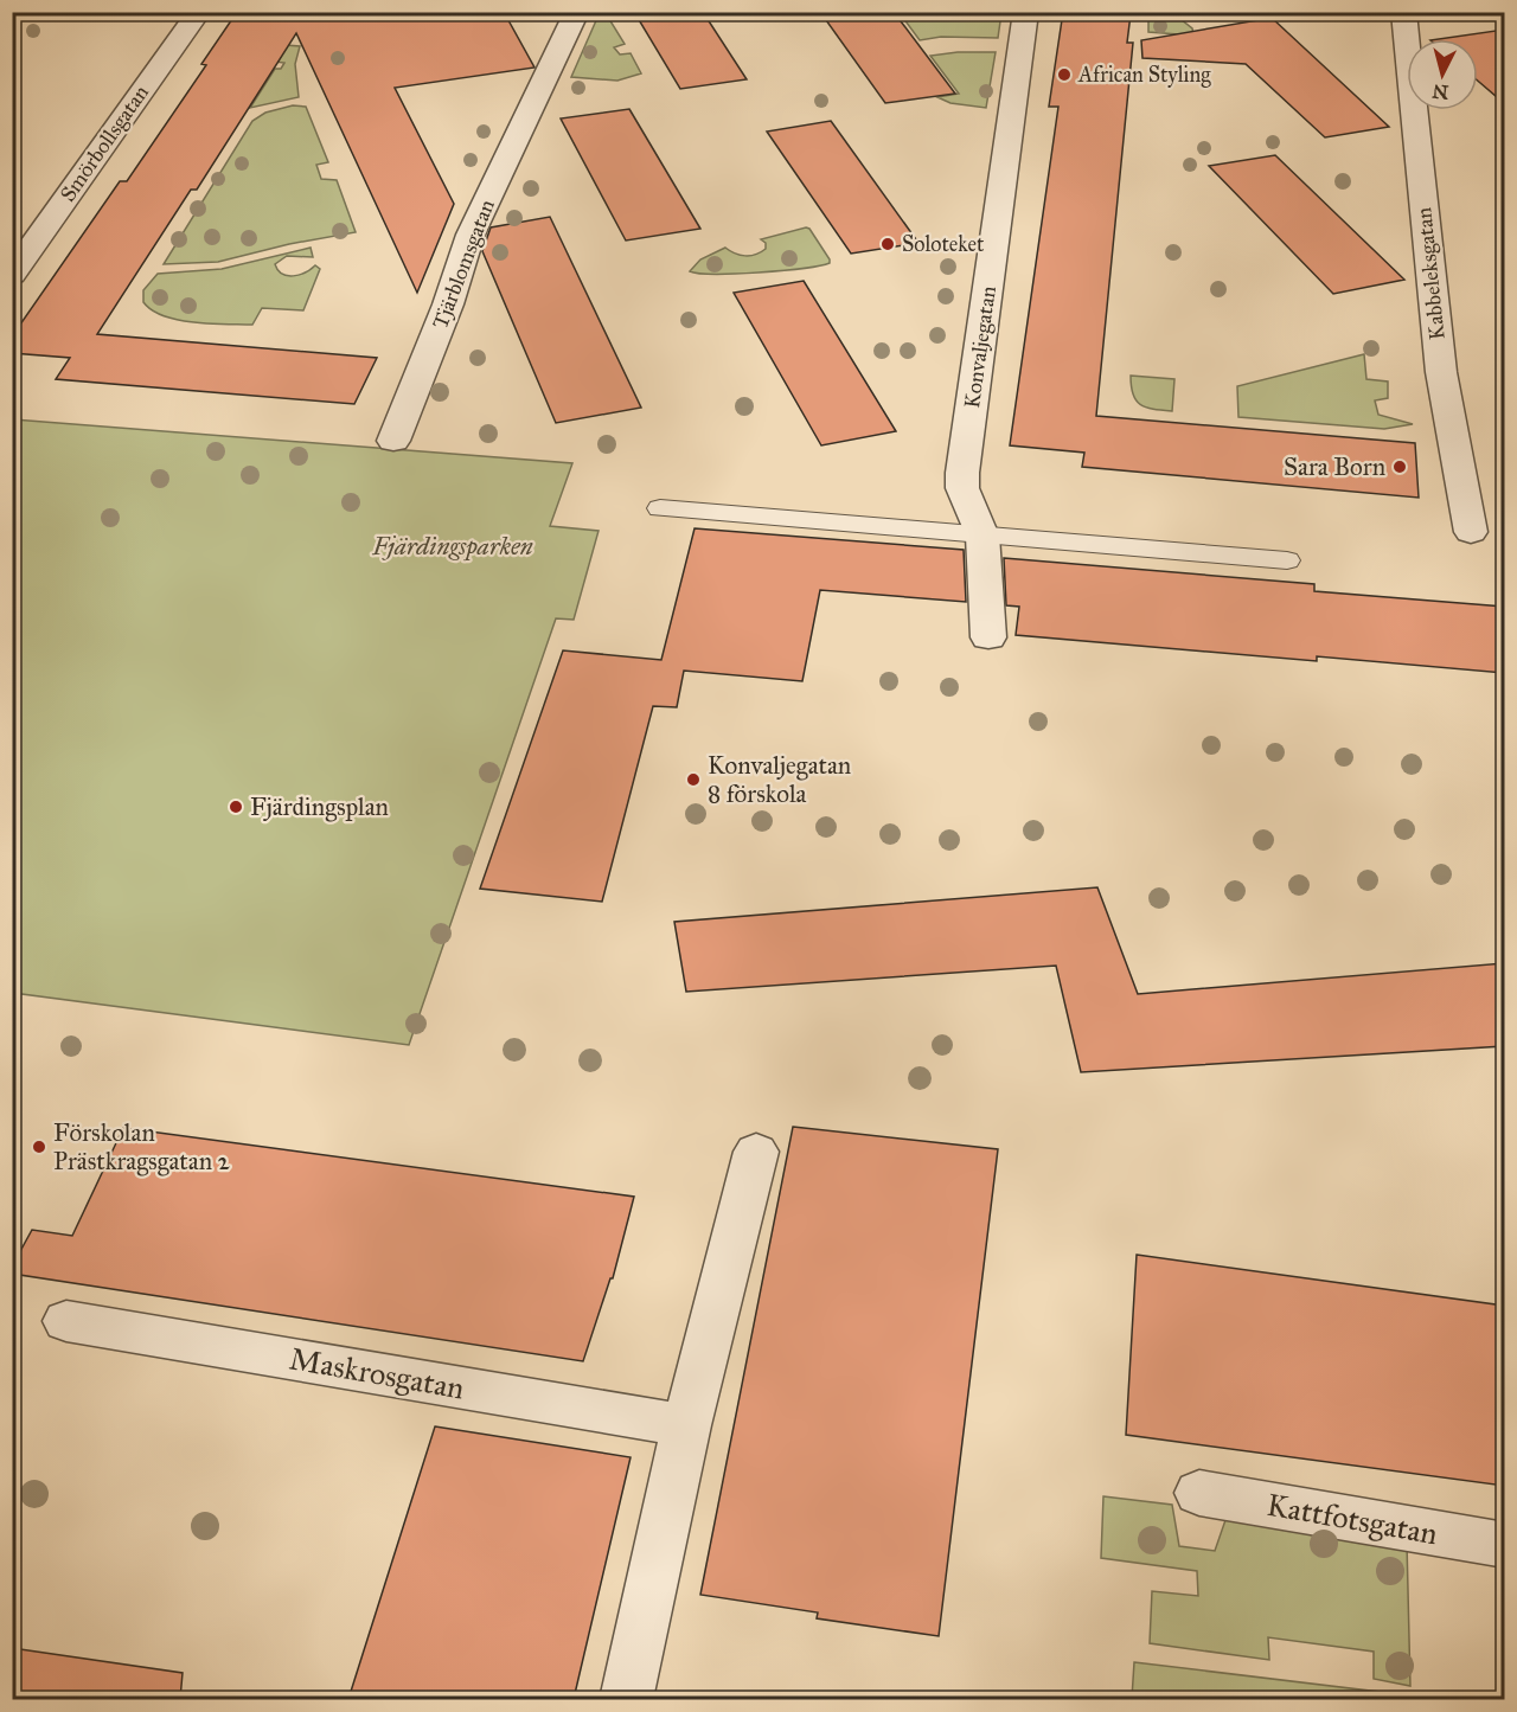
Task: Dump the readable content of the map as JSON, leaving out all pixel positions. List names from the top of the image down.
{
  "streets": {
    "street": [
      "Smörbollsgatan",
      "Tjärblomsgatan",
      "Kabbeleksgatan",
      "Konvaljegatan",
      "Maskrosgatan",
      "Kattfotsgatan"
    ]
  },
  "parks": ["Fjärdingsparken"],
  "places": [
    "African Styling",
    "Soloteket",
    "Sara Born",
    "Konvaljegatan 8 förskola",
    "Fjärdingsplan",
    "Förskolan Prästkragsgatan 2"
  ],
  "north": "bottom"
}
